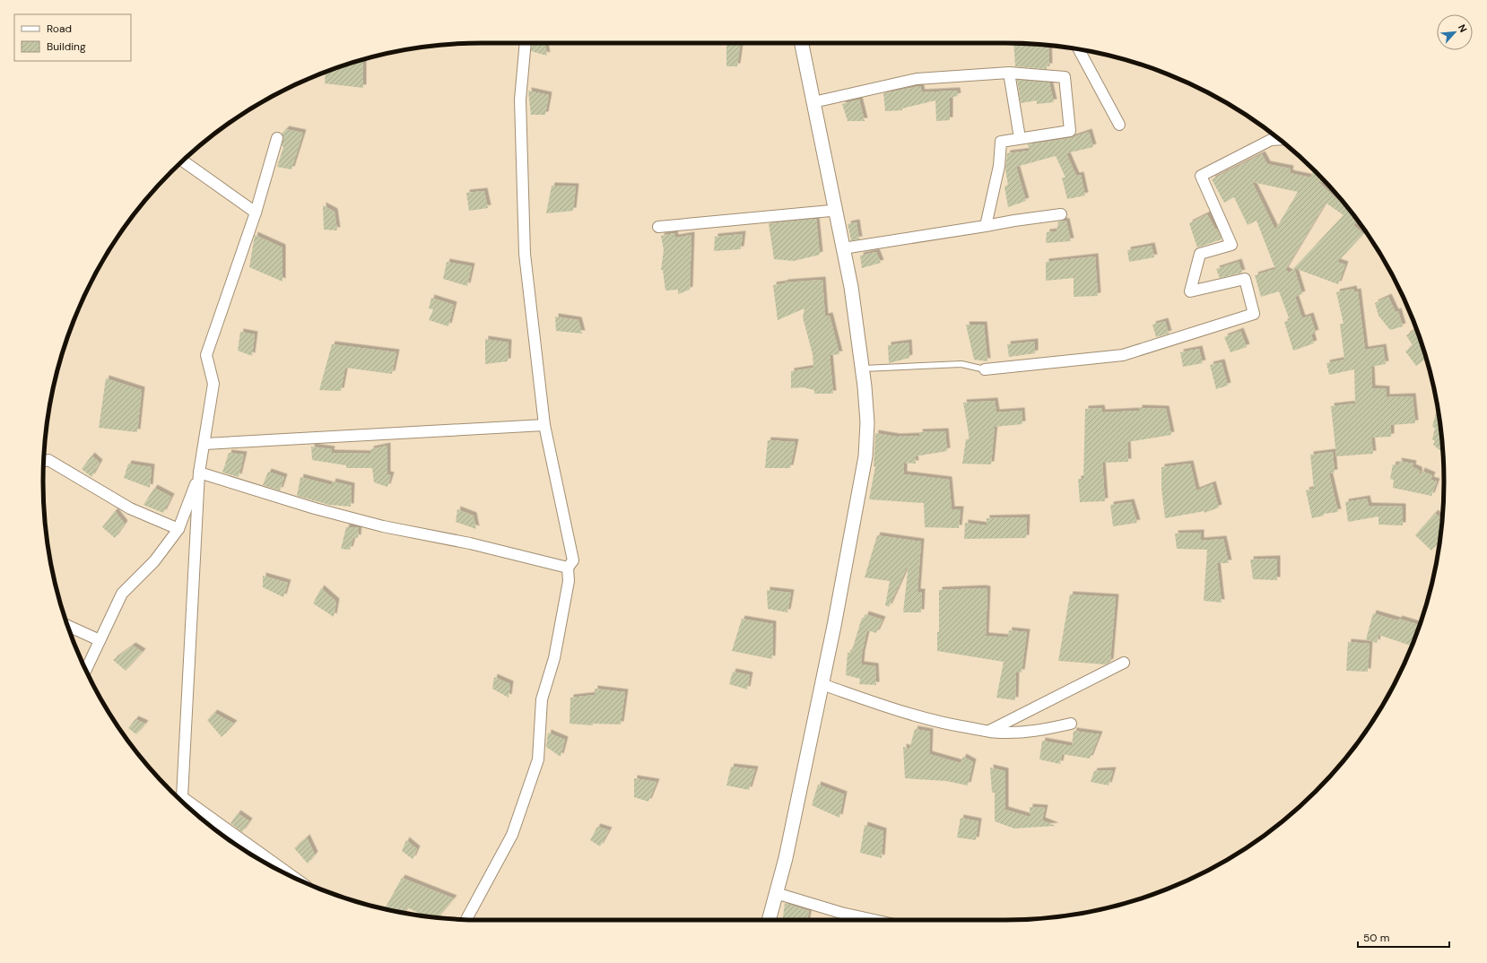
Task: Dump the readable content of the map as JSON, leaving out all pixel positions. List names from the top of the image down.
{
  "legend": ["Road", "Building"],
  "scale_bar": "50 m",
  "north": "top right"
}
